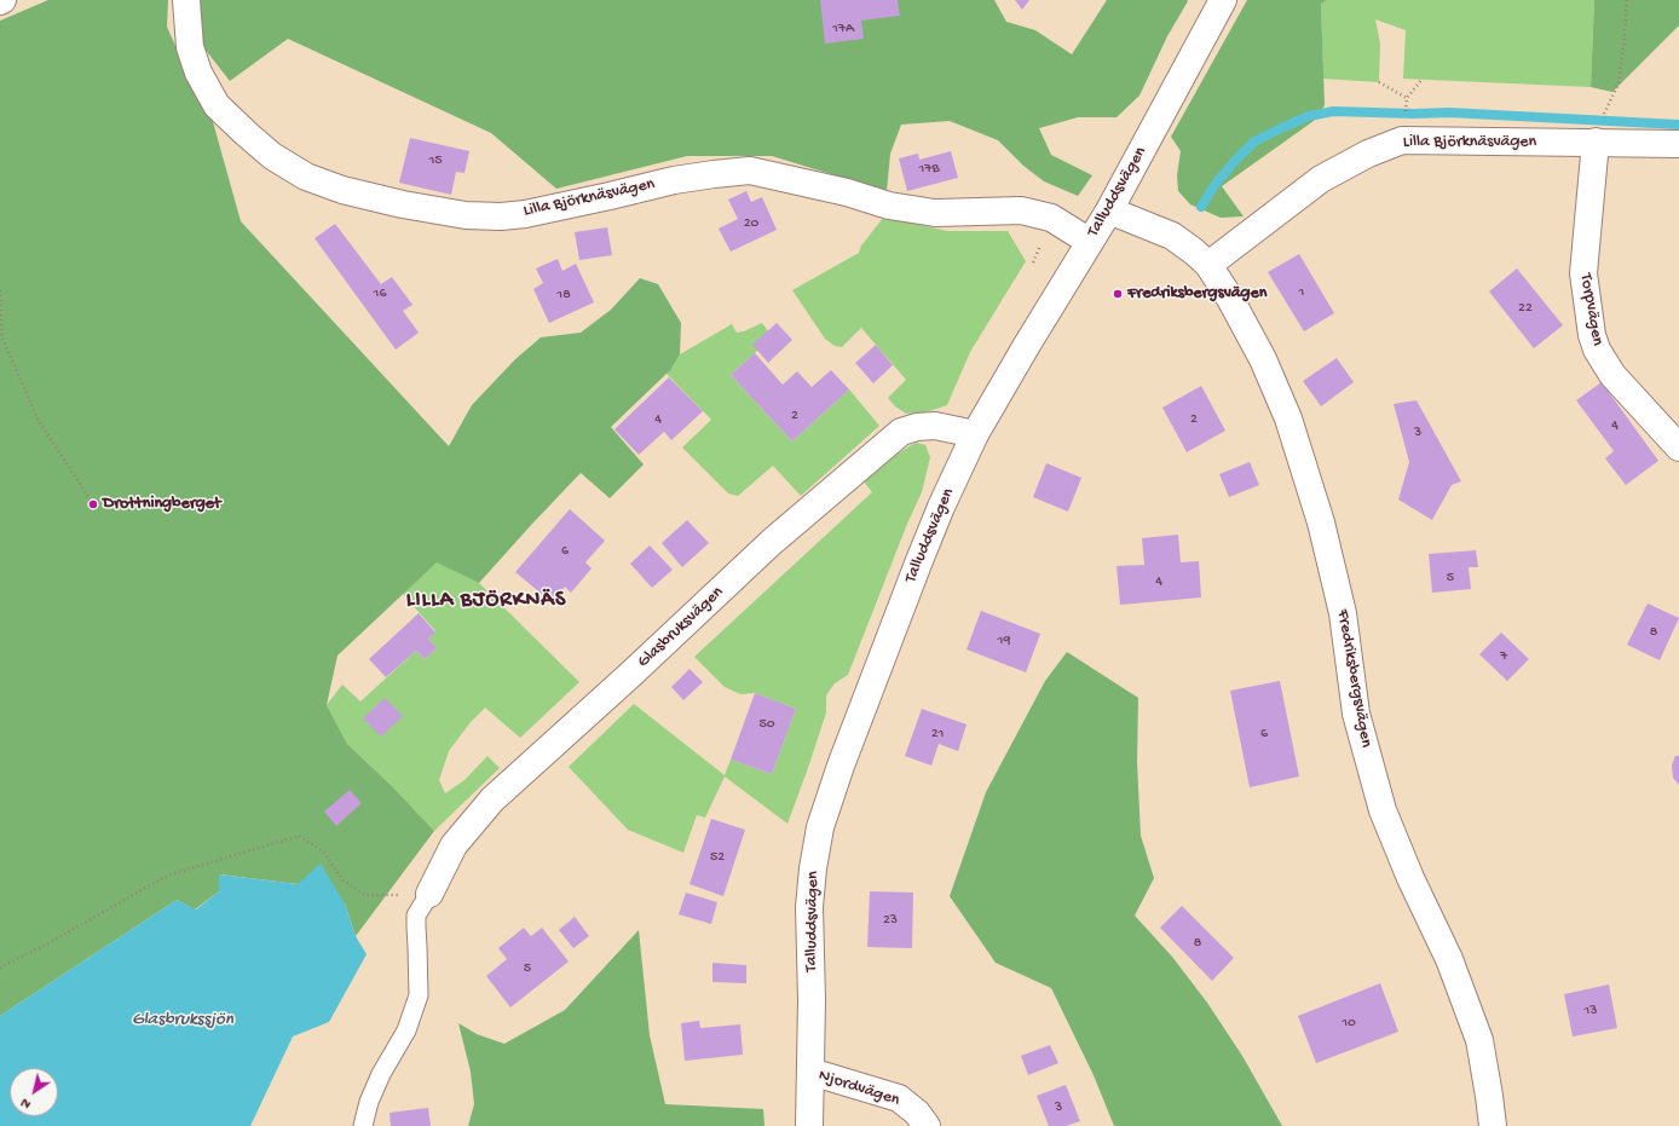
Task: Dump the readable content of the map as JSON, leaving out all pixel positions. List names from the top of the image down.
{
  "streets": {
    "street": [
      "Lilla Björknäsvägen",
      "Talluddsvägen",
      "Torpvägen",
      "Glasbruksvägen",
      "Fredriksbergsvägen",
      "Njordvägen"
    ]
  },
  "crossings": [
    ["Lilla Björknäsvägen", "Talluddsvägen"],
    ["Lilla Björknäsvägen", "Torpvägen"],
    ["Lilla Björknäsvägen", "Fredriksbergsvägen"],
    ["Talluddsvägen", "Glasbruksvägen"],
    ["Talluddsvägen", "Njordvägen"]
  ],
  "districts": ["LILLA BJÖRKNÄS"],
  "water": ["Glasbrukssjön"],
  "places": ["Fredriksbergsvägen", "Drottningberget"],
  "house_numbers": [
    "17A",
    "15",
    "17B",
    "20",
    "1",
    "16",
    "18",
    "22",
    "2",
    "4",
    "2",
    "4",
    "3",
    "6",
    "5",
    "4",
    "8",
    "19",
    "7",
    "50",
    "21",
    "6",
    "52",
    "23",
    "8",
    "5",
    "13",
    "10",
    "3"
  ],
  "north": "bottom left"
}
